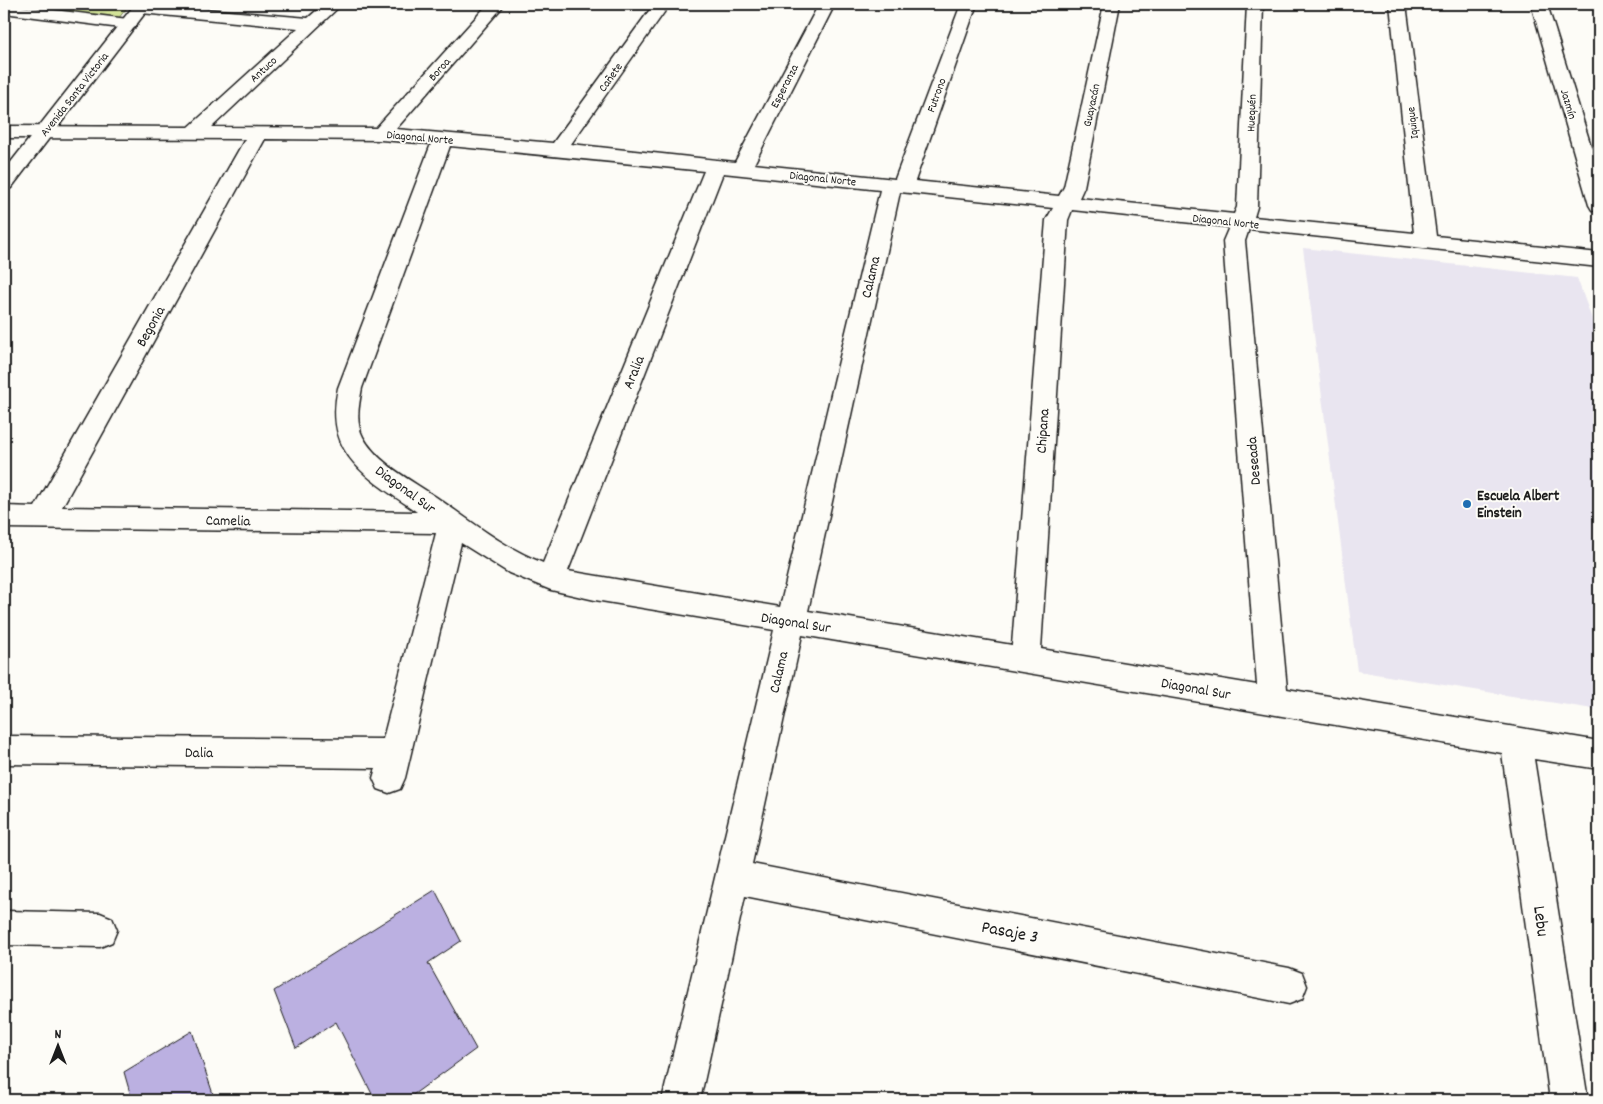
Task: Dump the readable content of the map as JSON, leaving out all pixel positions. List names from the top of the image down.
{
  "streets": {
    "street": [
      "Antuco",
      "Boroa",
      "Cañete",
      "Esperanza",
      "Avenida Santa Victoria",
      "Futrono",
      "Jazmín",
      "Guayacán",
      "Huequén",
      "Iquique",
      "Diagonal Norte",
      "Calama",
      "Begonia",
      "Aralia",
      "Chipana",
      "Deseada",
      "Diagonal Sur",
      "Camelia",
      "Dalia",
      "Lebu",
      "Pasaje 3"
    ]
  },
  "crossings": [
    ["Antuco", "Diagonal Norte"],
    ["Boroa", "Diagonal Norte"],
    ["Cañete", "Diagonal Norte"],
    ["Esperanza", "Diagonal Norte"],
    ["Avenida Santa Victoria", "Diagonal Norte"],
    ["Futrono", "Diagonal Norte"],
    ["Futrono", "Calama"],
    ["Guayacán", "Diagonal Norte"],
    ["Guayacán", "Chipana"],
    ["Huequén", "Diagonal Norte"],
    ["Huequén", "Deseada"],
    ["Iquique", "Diagonal Norte"],
    ["Diagonal Norte", "Calama"],
    ["Diagonal Norte", "Begonia"],
    ["Diagonal Norte", "Aralia"],
    ["Diagonal Norte", "Chipana"],
    ["Diagonal Norte", "Deseada"],
    ["Diagonal Norte", "Diagonal Sur"],
    ["Calama", "Diagonal Sur"],
    ["Calama", "Pasaje 3"],
    ["Begonia", "Camelia"],
    ["Aralia", "Diagonal Sur"],
    ["Chipana", "Diagonal Sur"],
    ["Deseada", "Diagonal Sur"],
    ["Diagonal Sur", "Camelia"],
    ["Diagonal Sur", "Dalia"],
    ["Diagonal Sur", "Lebu"],
    ["Camelia", "Dalia"]
  ],
  "places": ["Escuela Albert Einstein"],
  "north": "top"
}
